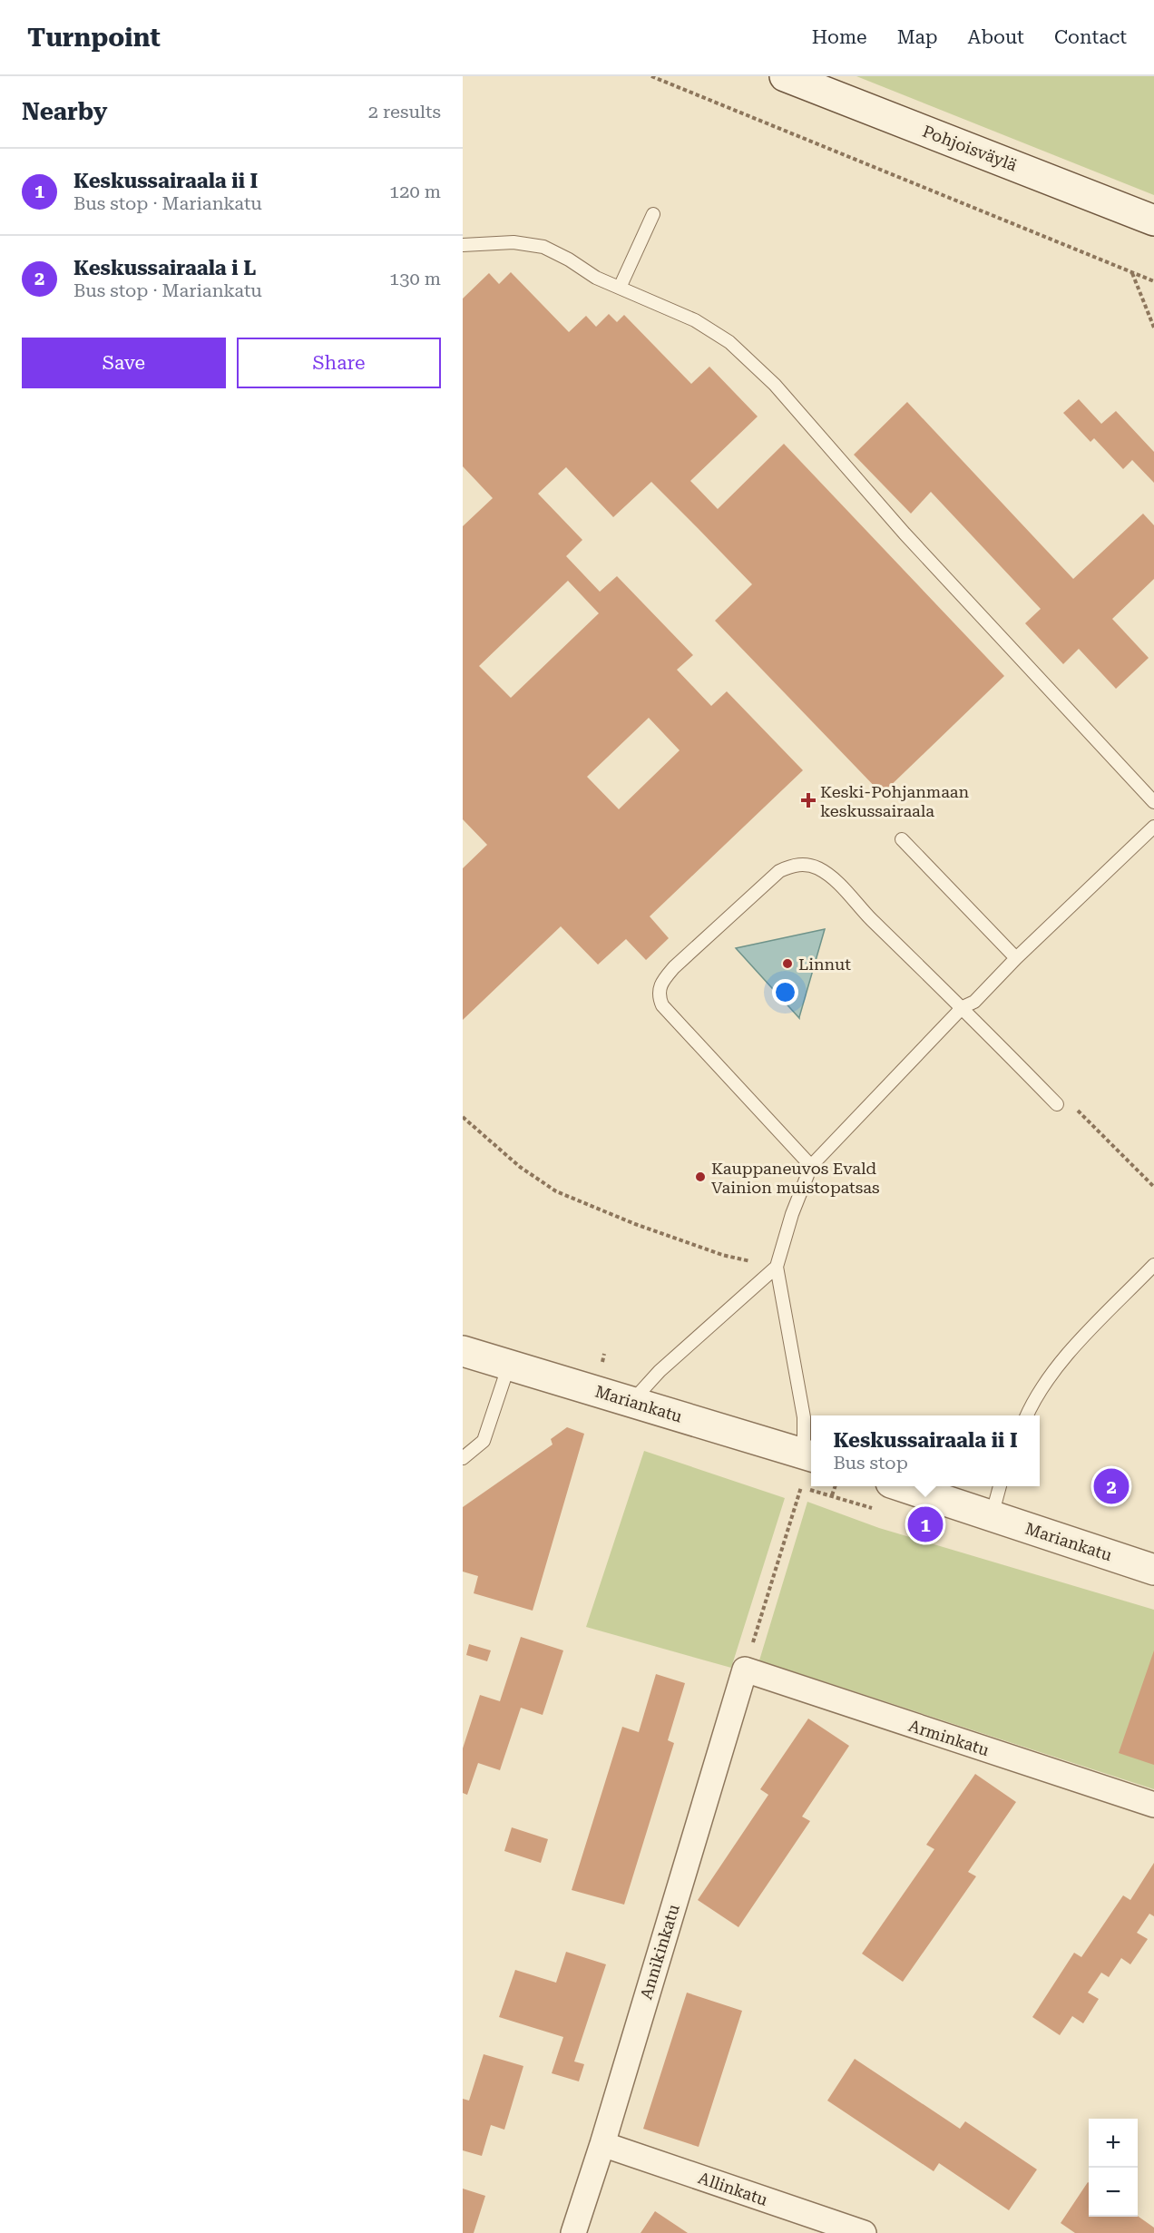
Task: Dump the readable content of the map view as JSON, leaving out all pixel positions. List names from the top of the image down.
{
  "streets": {
    "street": [
      "Pohjoisväylä",
      "Mariankatu",
      "Arminkatu",
      "Annikinkatu",
      "Allinkatu"
    ]
  },
  "crossings": [
    ["Arminkatu", "Annikinkatu"],
    ["Annikinkatu", "Allinkatu"]
  ],
  "places": {
    "health": ["Keski-Pohjanmaan keskussairaala"],
    "other": ["Linnut", "Kauppaneuvos Evald Vainion muistopatsas"]
  },
  "page": {
    "header": "Turnpoint",
    "nav": [
      "Home",
      "Map",
      "About",
      "Contact"
    ],
    "heading": ["Nearby", "2 results"],
    "list": [
      {
        "mark": "1",
        "name": "Keskussairaala ii I",
        "note": "Bus stop · Mariankatu",
        "value": "120 m"
      },
      {
        "mark": "2",
        "name": "Keskussairaala i L",
        "note": "Bus stop · Mariankatu",
        "value": "130 m"
      }
    ],
    "buttons": ["Save", "Share"],
    "popup": ["Keskussairaala ii I", "Bus stop"],
    "pins": ["2", "1"],
    "map_buttons": ["+", "−"]
  }
}
